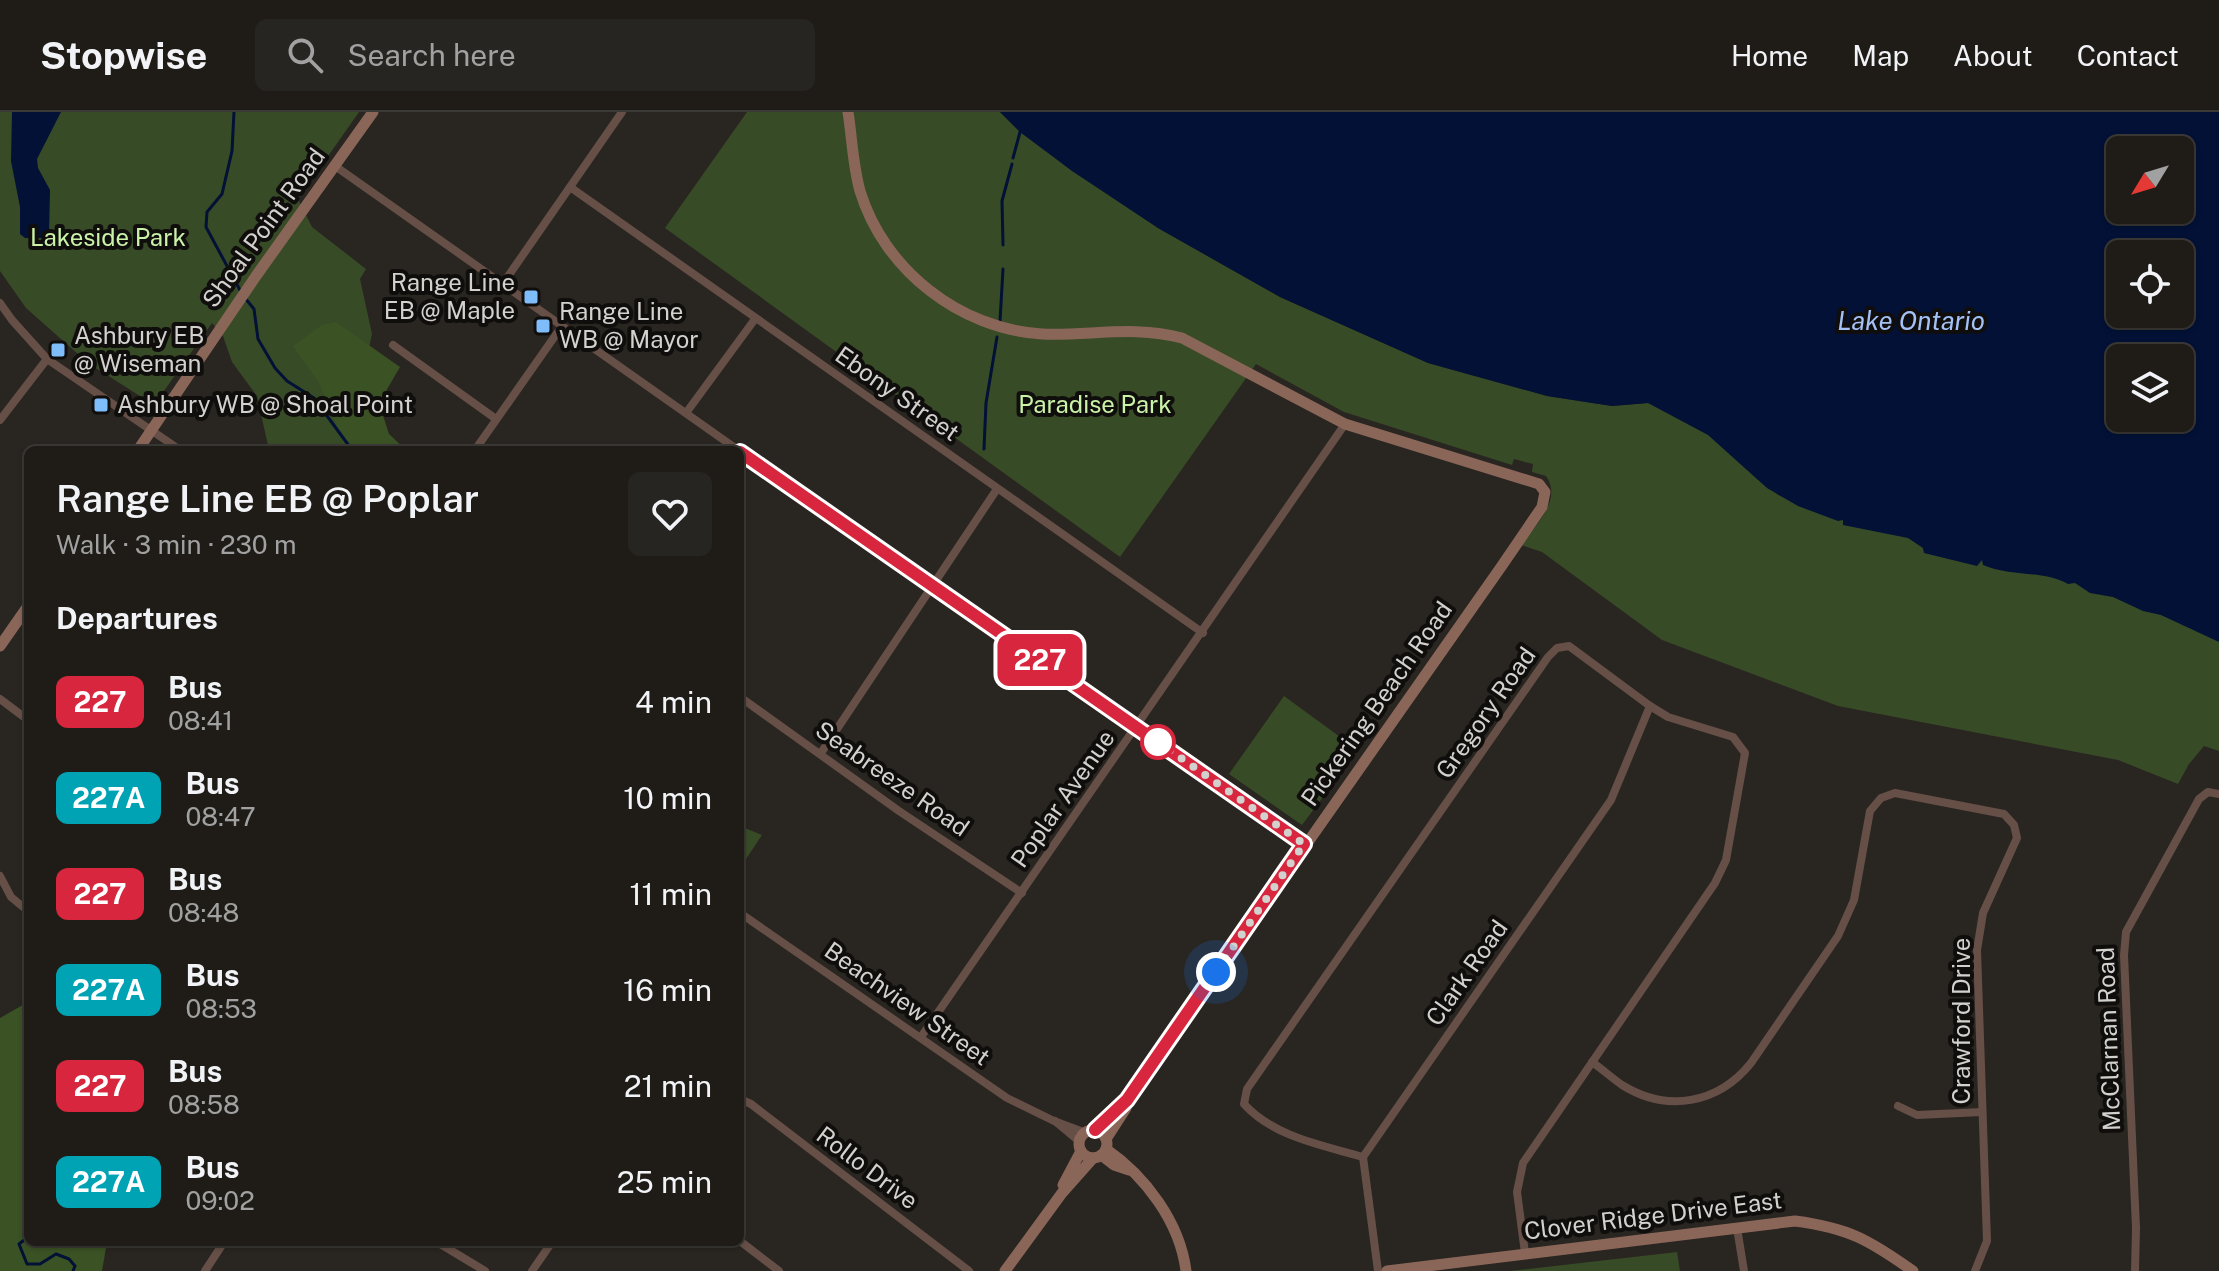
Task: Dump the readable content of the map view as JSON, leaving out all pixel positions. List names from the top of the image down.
{
  "streets": {
    "street": [
      "Shoal Point Road",
      "Ebony Street",
      "Pickering Beach Road",
      "Gregory Road",
      "Seabreeze Road",
      "Poplar Avenue",
      "Clark Road",
      "Beachview Street",
      "Crawford Drive",
      "McClarnan Road",
      "Rollo Drive",
      "Clover Ridge Drive East"
    ]
  },
  "crossings": [
    ["Ebony Street", "Poplar Avenue"],
    ["Pickering Beach Road", "Poplar Avenue"],
    ["Pickering Beach Road", "Beachview Street"],
    ["Gregory Road", "Clark Road"],
    ["Gregory Road", "Crawford Drive"],
    ["Gregory Road", "Clover Ridge Drive East"],
    ["Seabreeze Road", "Poplar Avenue"],
    ["Poplar Avenue", "Beachview Street"]
  ],
  "water": ["Lake Ontario"],
  "parks": ["Lakeside Park", "Paradise Park"],
  "places": {
    "transit": [
      "Range Line EB @ Maple",
      "Range Line WB @ Mayor",
      "Ashbury EB @ Wiseman",
      "Ashbury WB @ Shoal Point"
    ]
  },
  "lines": ["bus line 227"],
  "north": "bottom left",
  "page": {
    "header": "Stopwise",
    "search": "Search here",
    "nav": [
      "Home",
      "Map",
      "About",
      "Contact"
    ],
    "on_map": "227",
    "heading": [
      ["Range Line EB @ Poplar", "Walk · 3 min · 230 m"],
      "Departures"
    ],
    "list": [
      {
        "mark": "227",
        "name": "Bus",
        "note": "08:41",
        "value": "4 min"
      },
      {
        "mark": "227A",
        "name": "Bus",
        "note": "08:47",
        "value": "10 min"
      },
      {
        "mark": "227",
        "name": "Bus",
        "note": "08:48",
        "value": "11 min"
      },
      {
        "mark": "227A",
        "name": "Bus",
        "note": "08:53",
        "value": "16 min"
      },
      {
        "mark": "227",
        "name": "Bus",
        "note": "08:58",
        "value": "21 min"
      },
      {
        "mark": "227A",
        "name": "Bus",
        "note": "09:02",
        "value": "25 min"
      }
    ]
  }
}
